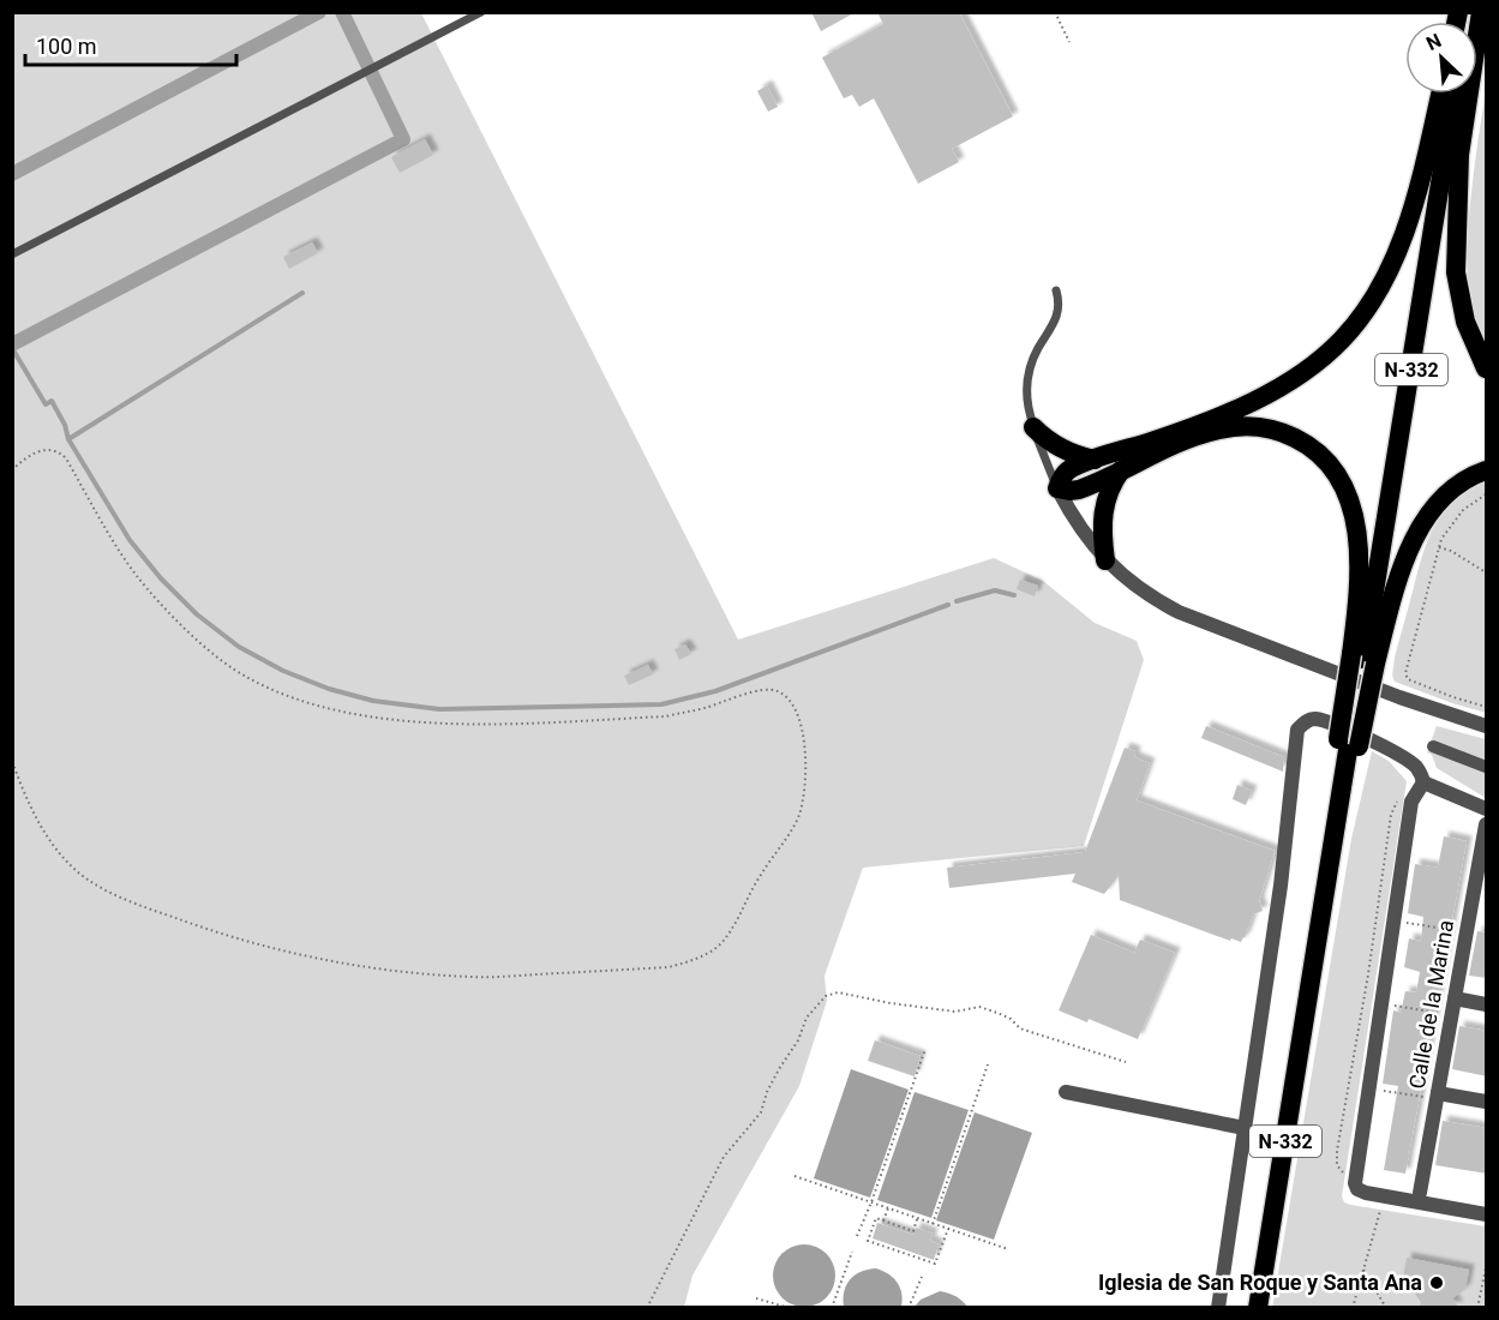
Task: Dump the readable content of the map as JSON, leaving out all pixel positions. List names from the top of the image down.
{
  "streets": {
    "highway": ["N-332"],
    "street": ["Calle de la Marina"]
  },
  "places": ["Iglesia de San Roque y Santa Ana"],
  "scale_bar": "100 m",
  "north": "top left"
}
